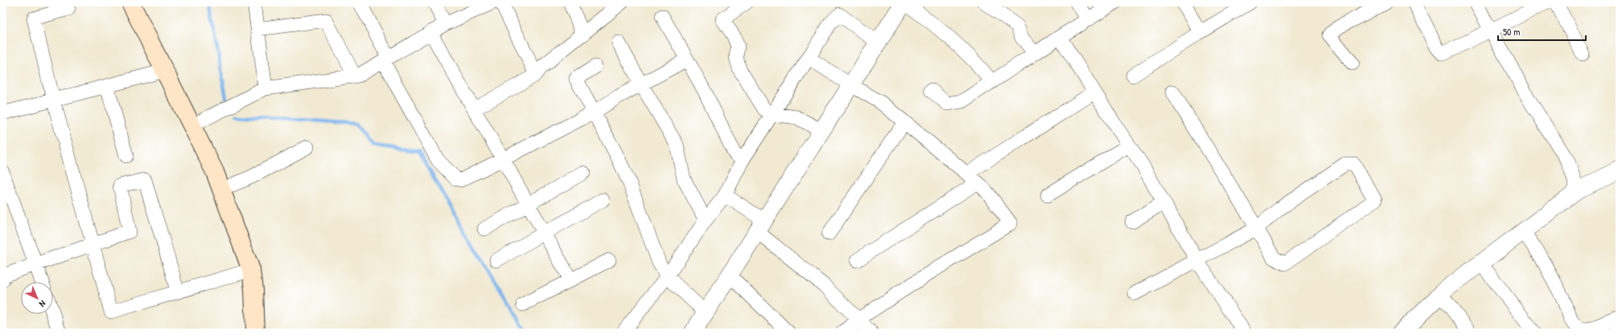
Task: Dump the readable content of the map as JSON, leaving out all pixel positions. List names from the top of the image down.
{
  "scale_bar": "50 m",
  "north": "bottom right"
}
